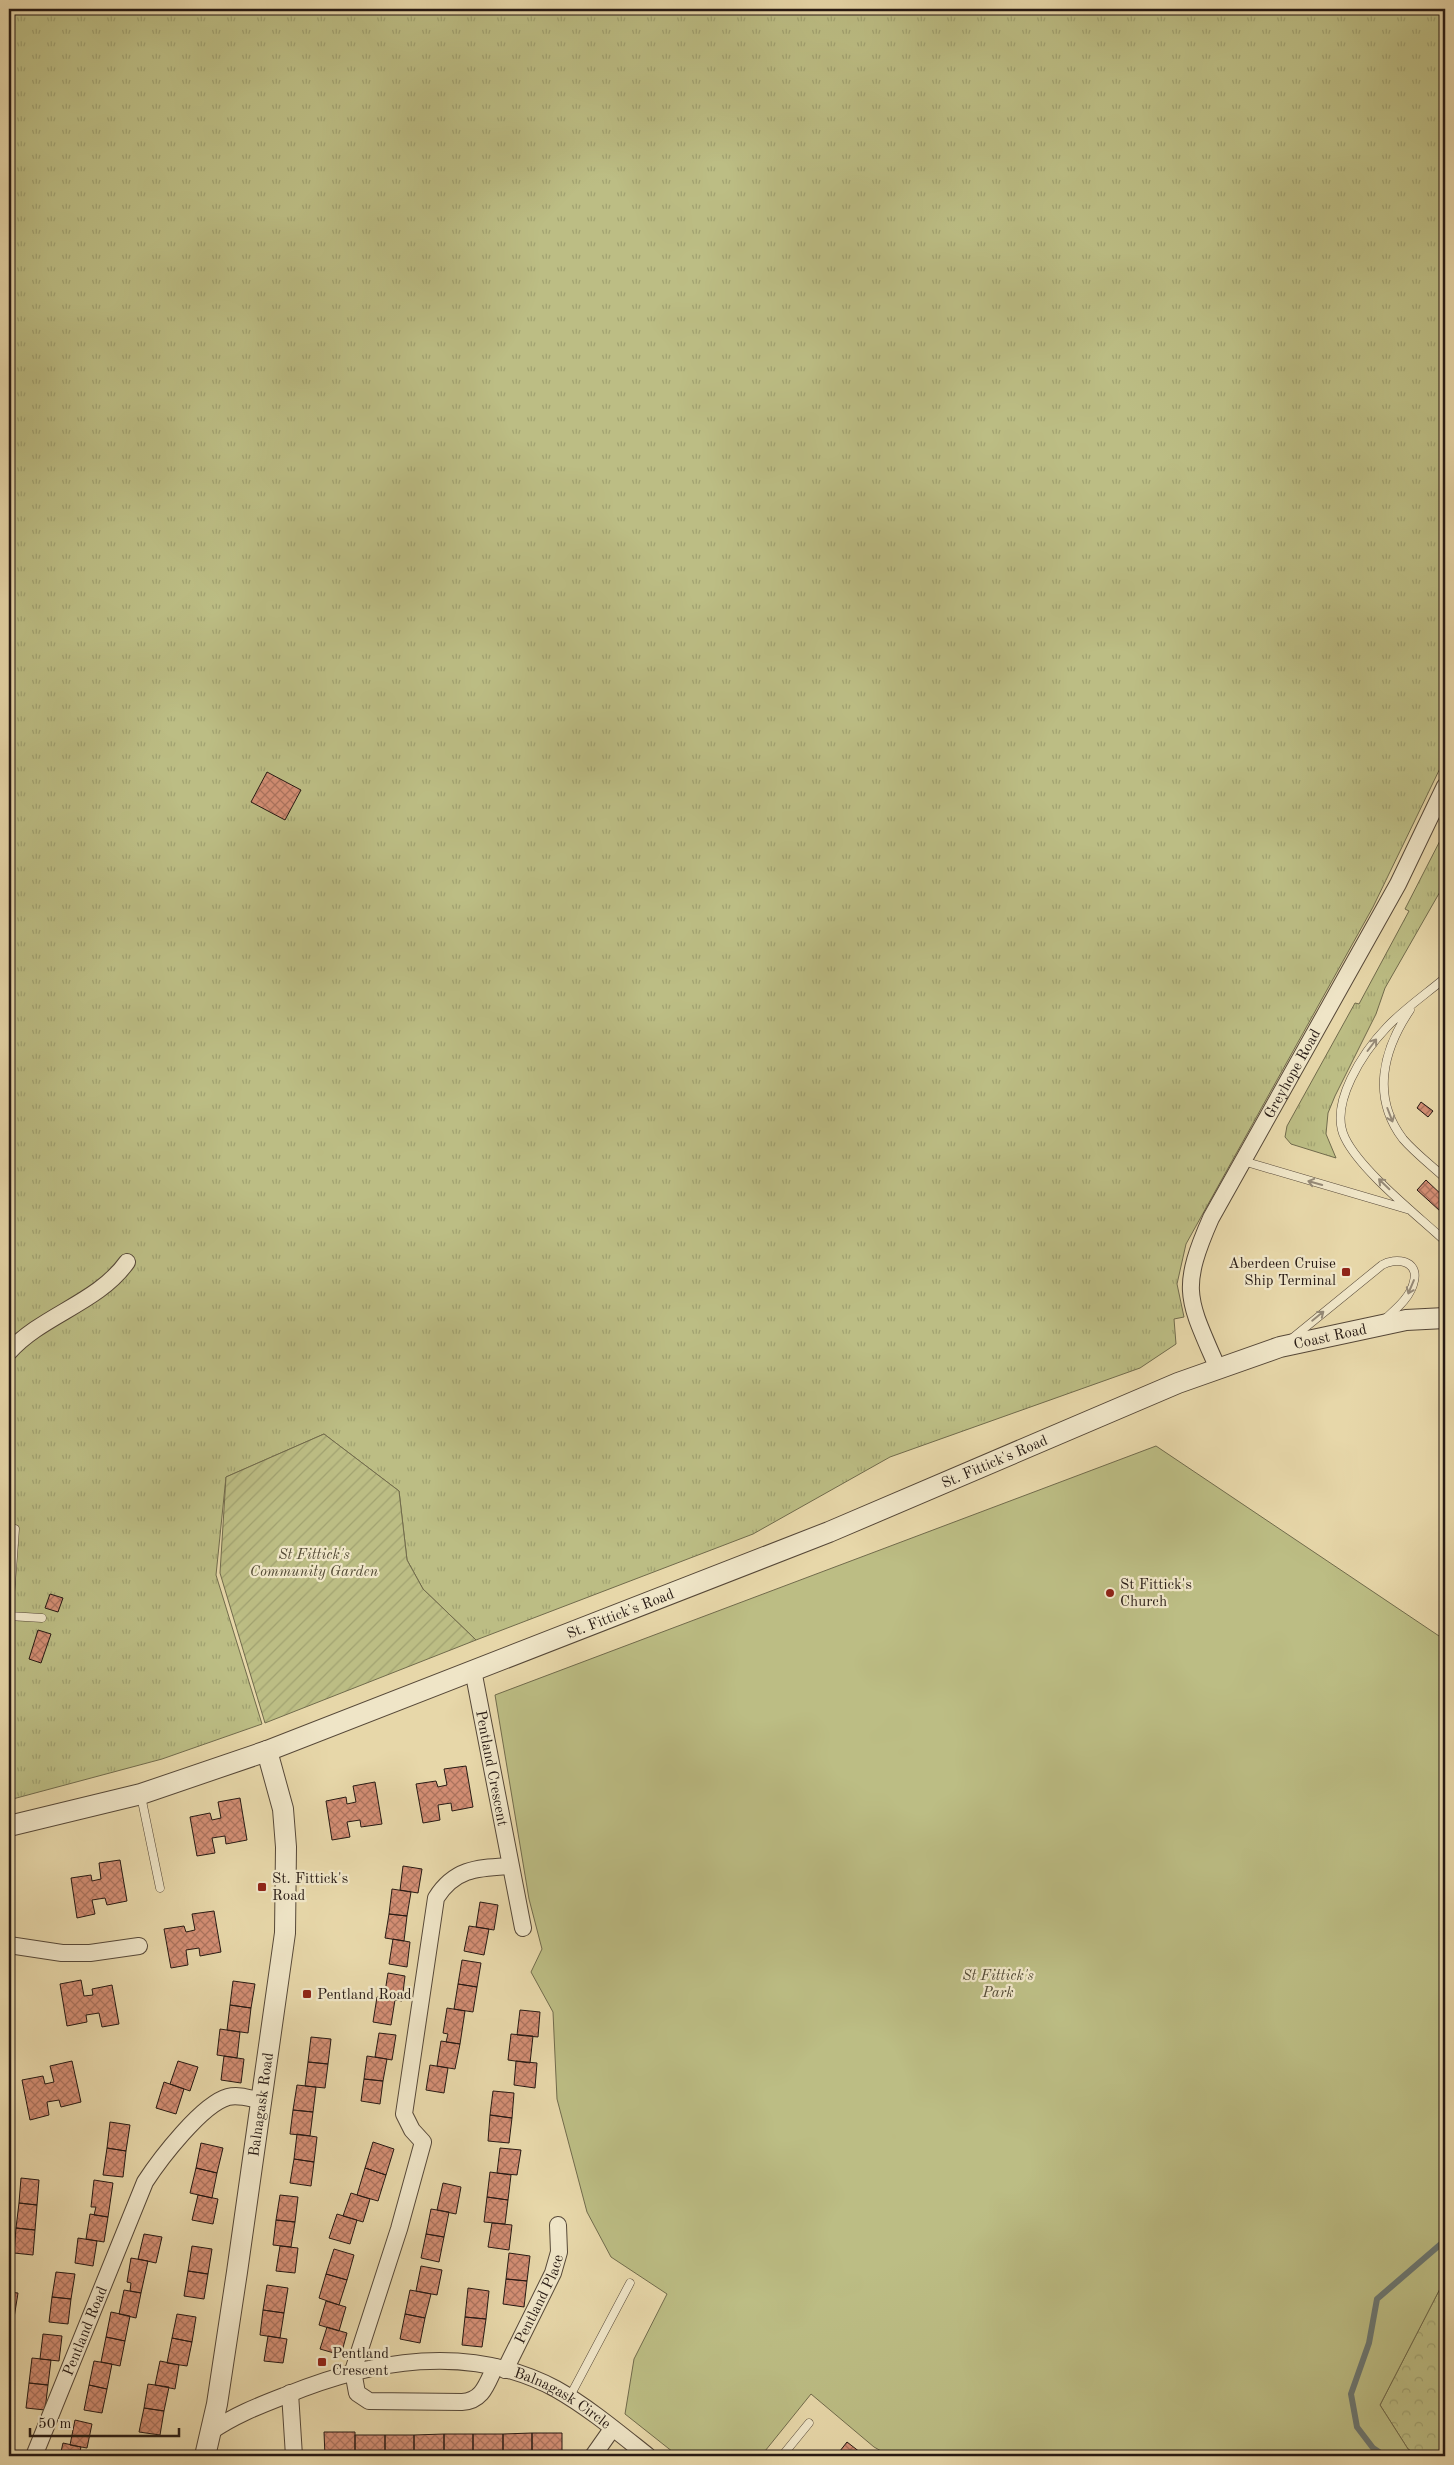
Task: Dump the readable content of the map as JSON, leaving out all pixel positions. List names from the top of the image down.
{
  "streets": {
    "street": [
      "Greyhope Road",
      "Coast Road",
      "St. Fittick's Road",
      "Pentland Crescent",
      "Balnagask Road",
      "Pentland Place",
      "Pentland Road",
      "Balnagask Circle"
    ]
  },
  "crossings": [
    ["Greyhope Road", "Coast Road"],
    ["Greyhope Road", "St. Fittick's Road"],
    ["Coast Road", "St. Fittick's Road"],
    ["St. Fittick's Road", "Pentland Crescent"],
    ["St. Fittick's Road", "Balnagask Road"],
    ["Balnagask Road", "Pentland Road"],
    ["Balnagask Road", "Balnagask Circle"],
    ["Pentland Place", "Balnagask Circle"]
  ],
  "parks": ["St Fittick's Community Garden", "St Fittick's Park"],
  "places": {
    "transit": [
      "Aberdeen Cruise Ship Terminal",
      "St. Fittick's Road",
      "Pentland Road",
      "Pentland Crescent"
    ],
    "other": ["St Fittick's Church"]
  },
  "scale_bar": "50 m"
}
